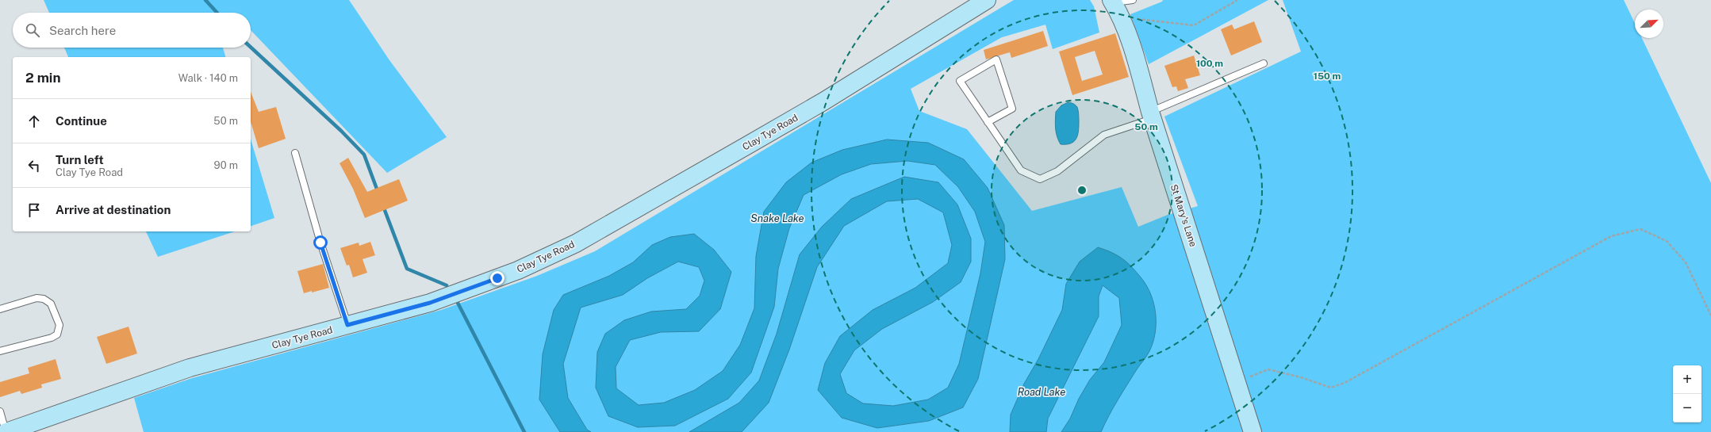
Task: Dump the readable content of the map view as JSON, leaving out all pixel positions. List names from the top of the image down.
{
  "streets": {
    "main road": ["Clay Tye Road", "St Mary's Lane"]
  },
  "water": ["Snake Lake", "Road Lake"],
  "north": "top right",
  "page": {
    "search": "Search here",
    "heading": ["2 min", "Walk · 140 m"],
    "list": [
      ["Continue", "50 m"],
      ["Turn left", "Clay Tye Road", "90 m"],
      "Arrive at destination"
    ],
    "map_buttons": ["+", "−"]
  },
  "rings": ["100 m", "150 m", "50 m"]
}
